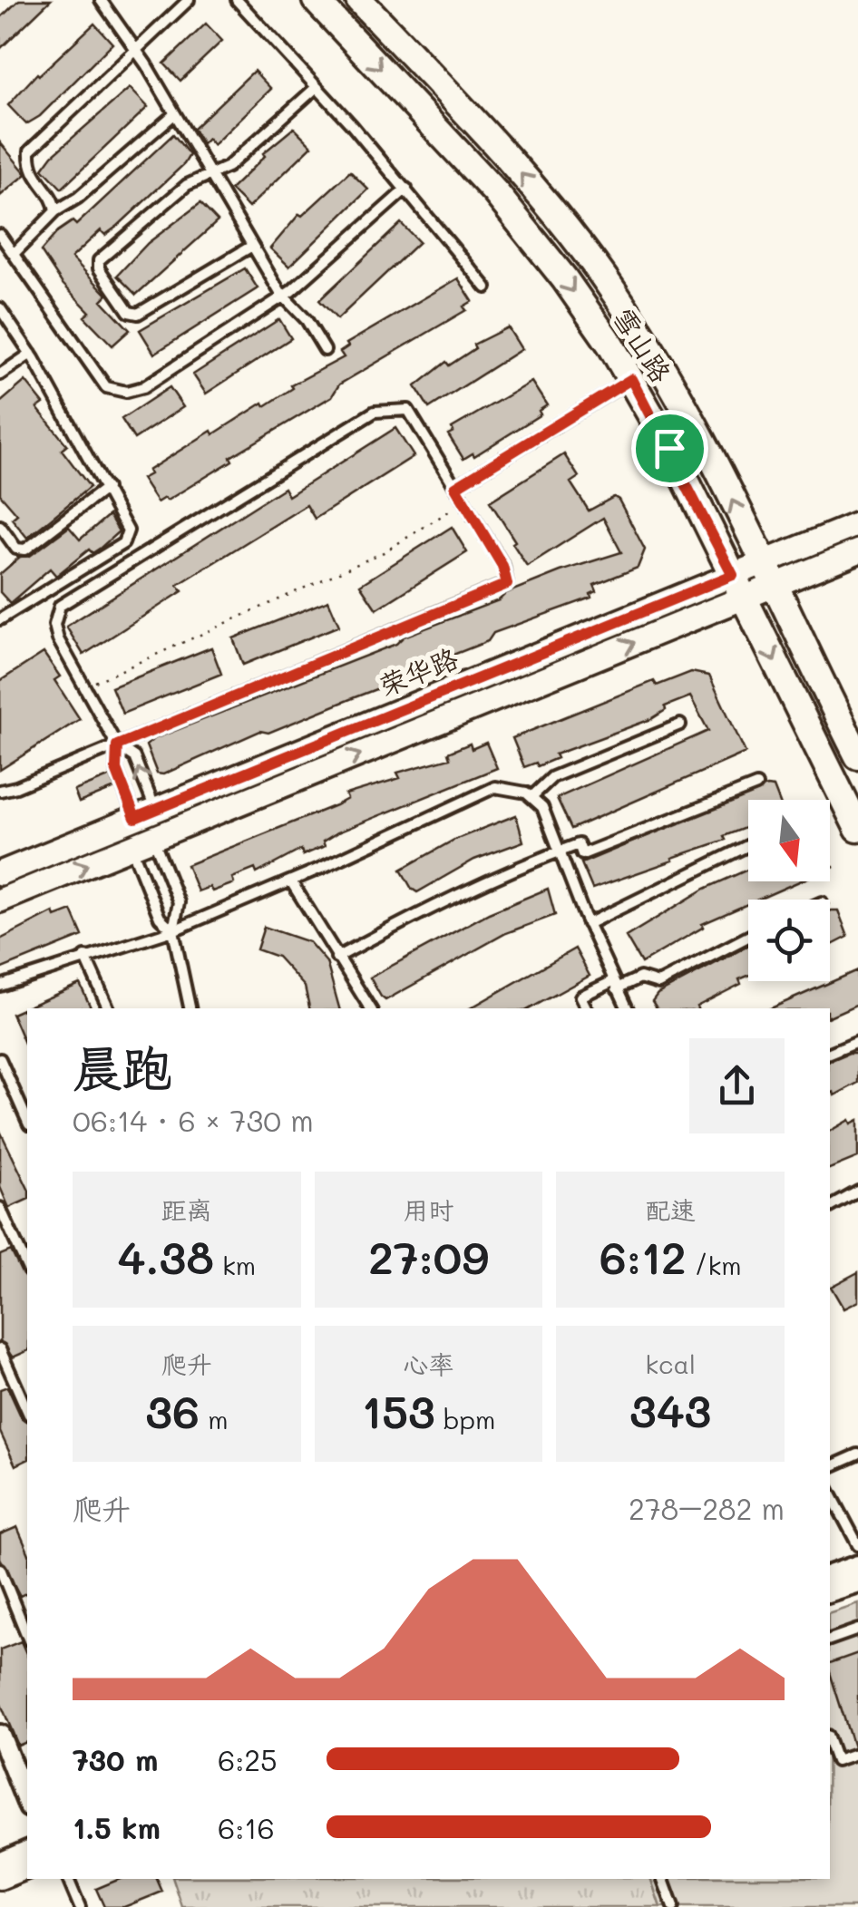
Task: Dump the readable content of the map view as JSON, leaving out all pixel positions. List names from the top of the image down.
{
  "streets": {
    "main road": ["雪山路"],
    "street": ["荣华路"]
  },
  "crossings": [
    ["雪山路", "荣华路"]
  ],
  "north": "bottom",
  "page": {
    "heading": ["晨跑", "06:14 · 6 × 730 m"],
    "stats": [
      ["距离", "4.38 km"],
      ["用时", "27:09"],
      ["配速", "6:12 /km"],
      ["爬升", "36 m"],
      ["心率", "153 bpm"],
      ["kcal", "343"]
    ],
    "chart": ["爬升", "278–282 m"],
    "list": [
      {
        "name": "730 m",
        "note": "6:25"
      },
      {
        "name": "1.5 km",
        "note": "6:16"
      }
    ]
  }
}
